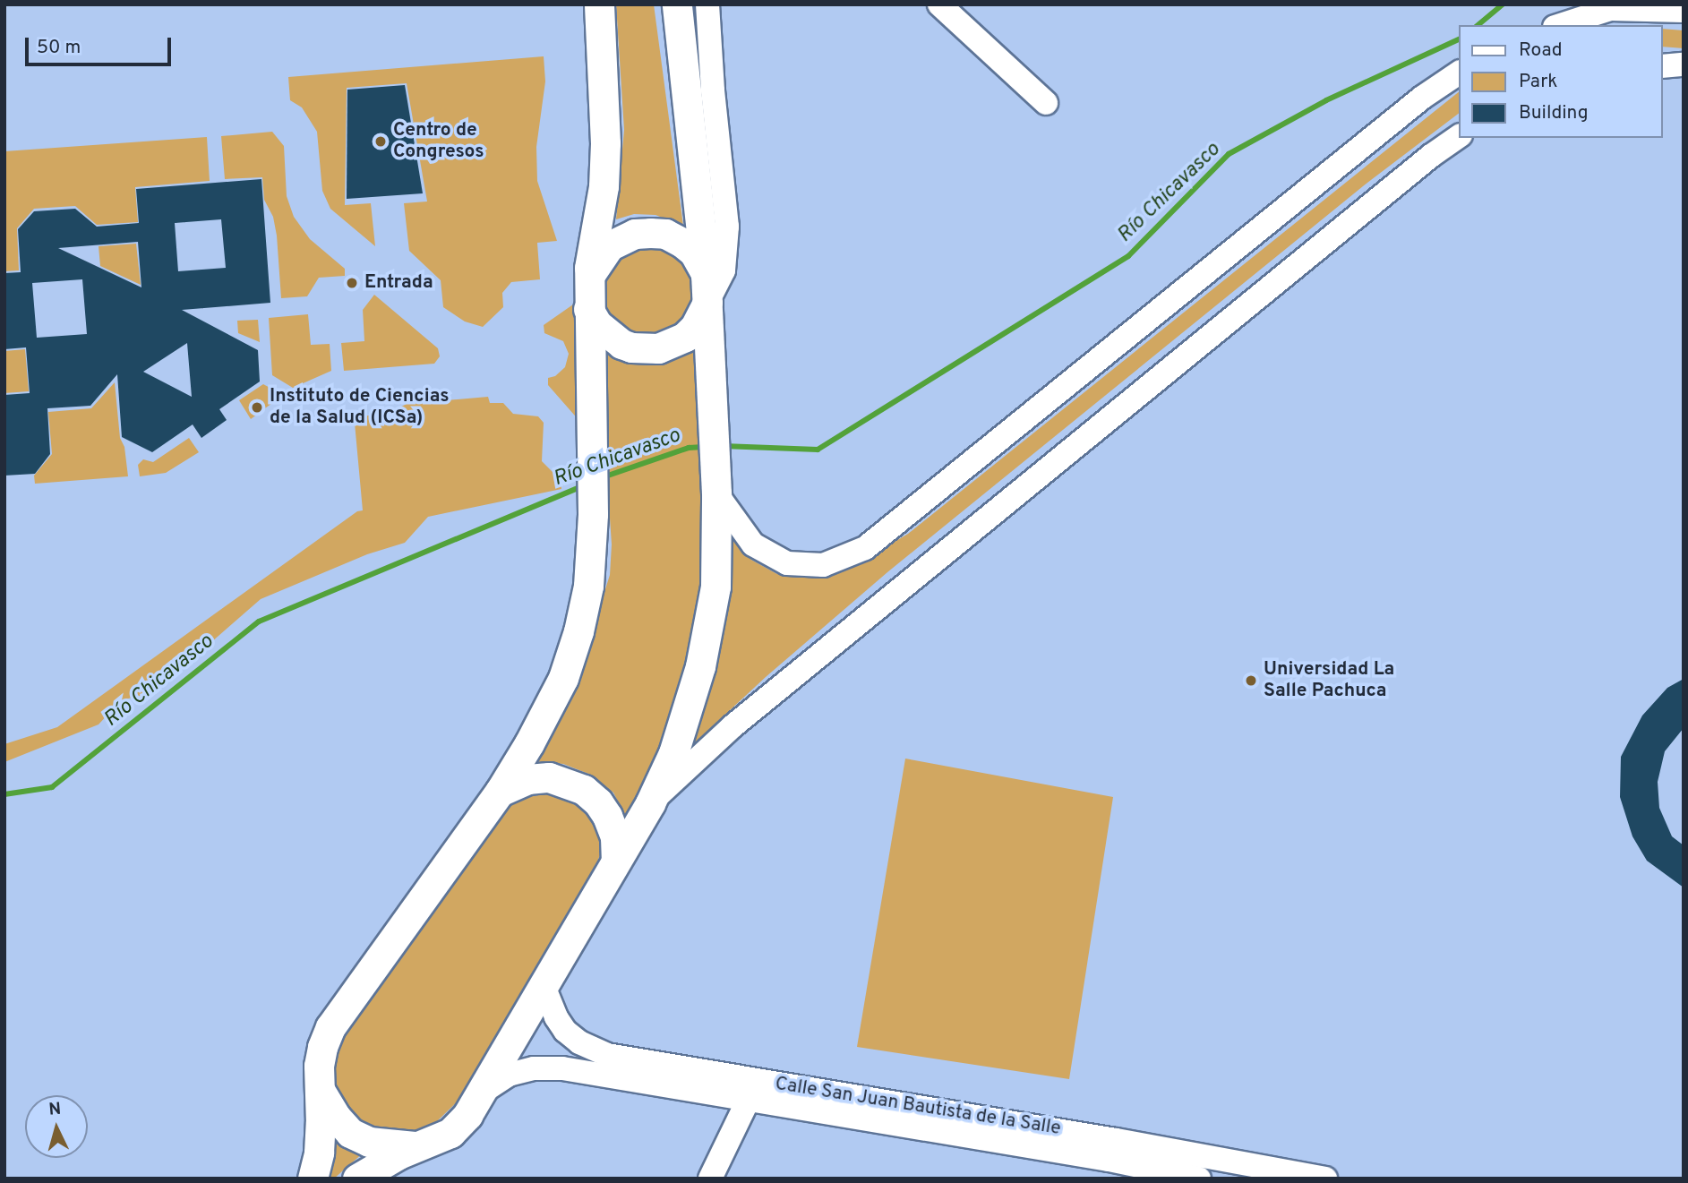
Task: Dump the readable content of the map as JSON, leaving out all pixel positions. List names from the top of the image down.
{
  "streets": {
    "street": ["Calle San Juan Bautista de la Salle"]
  },
  "water": ["Río Chicavasco"],
  "places": [
    "Centro de Congresos",
    "Entrada",
    "Instituto de Ciencias de la Salud (ICSa)",
    "Universidad La Salle Pachuca"
  ],
  "legend": ["Road", "Park", "Building"],
  "scale_bar": "50 m",
  "north": "top"
}
